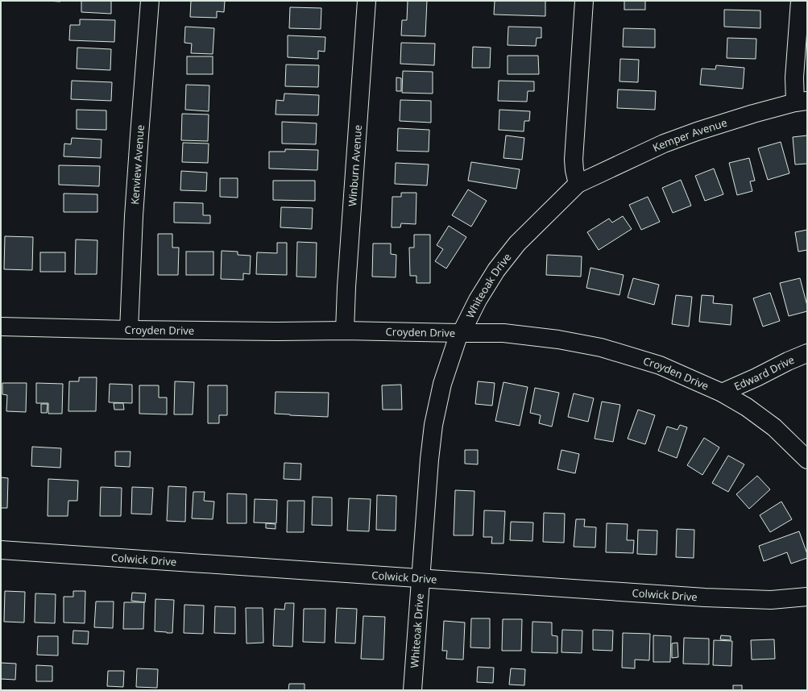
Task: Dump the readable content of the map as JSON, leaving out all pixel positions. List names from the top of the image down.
{
  "streets": {
    "street": [
      "Kemper Avenue",
      "Kenview Avenue",
      "Winburn Avenue",
      "Whiteoak Drive",
      "Croyden Drive",
      "Edward Drive",
      "Colwick Drive"
    ]
  },
  "crossings": [
    ["Kemper Avenue", "Whiteoak Drive"],
    ["Kenview Avenue", "Croyden Drive"],
    ["Winburn Avenue", "Croyden Drive"],
    ["Whiteoak Drive", "Croyden Drive"],
    ["Whiteoak Drive", "Colwick Drive"],
    ["Croyden Drive", "Edward Drive"]
  ]
}
